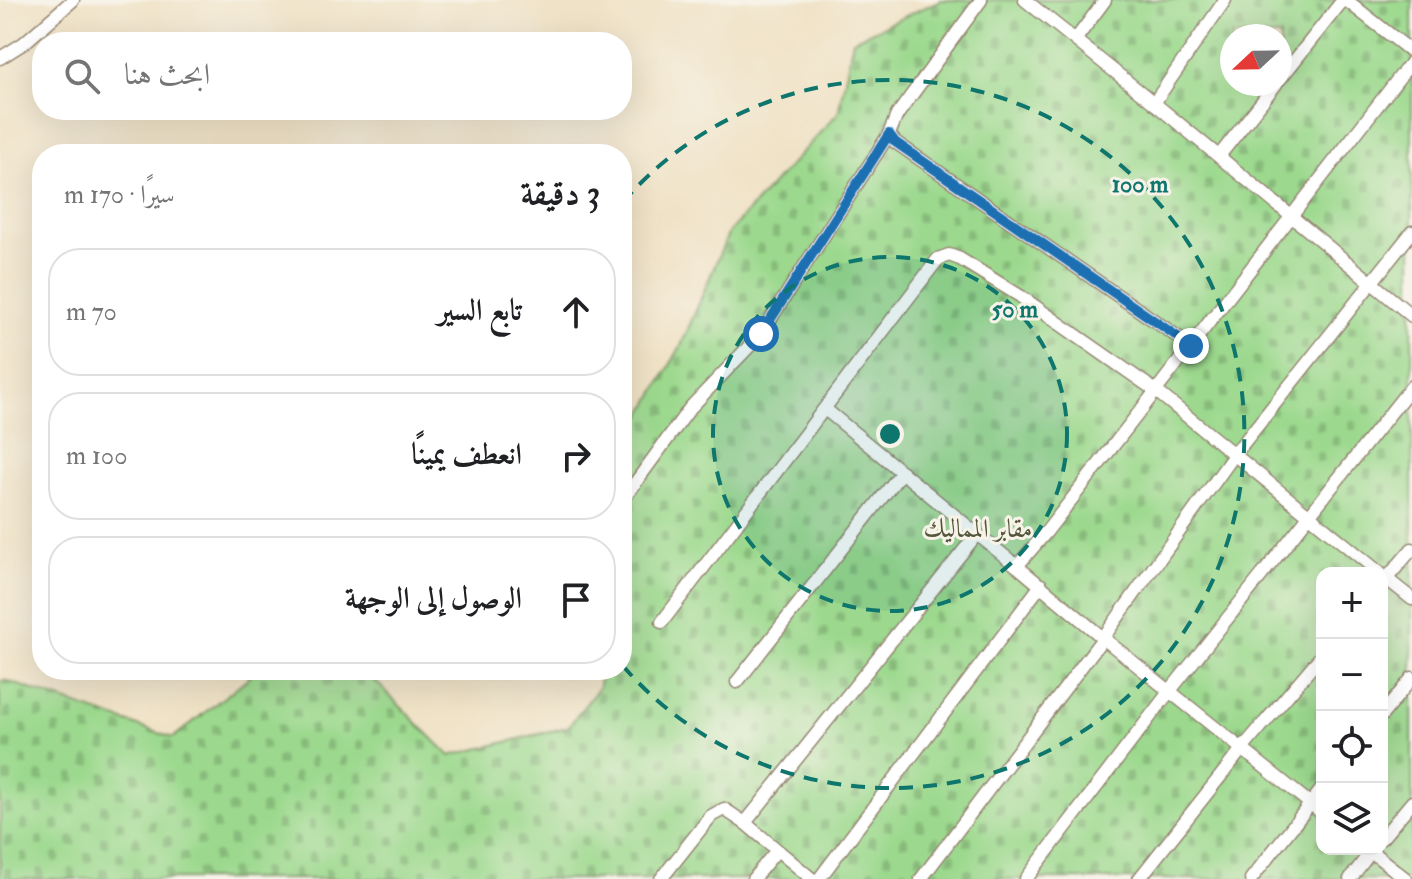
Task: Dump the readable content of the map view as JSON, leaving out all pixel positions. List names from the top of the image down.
{
  "parks": ["مقابر المماليك"],
  "north": "left",
  "page": {
    "search": "ابحث هنا",
    "heading": ["3 دقيقة", "سيرًا · 170 m"],
    "list": [
      ["تابع السير", "70 m"],
      ["انعطف يمينًا", "100 m"],
      "الوصول إلى الوجهة"
    ],
    "map_buttons": ["+", "−"]
  },
  "rings": ["100 m", "50 m"]
}
